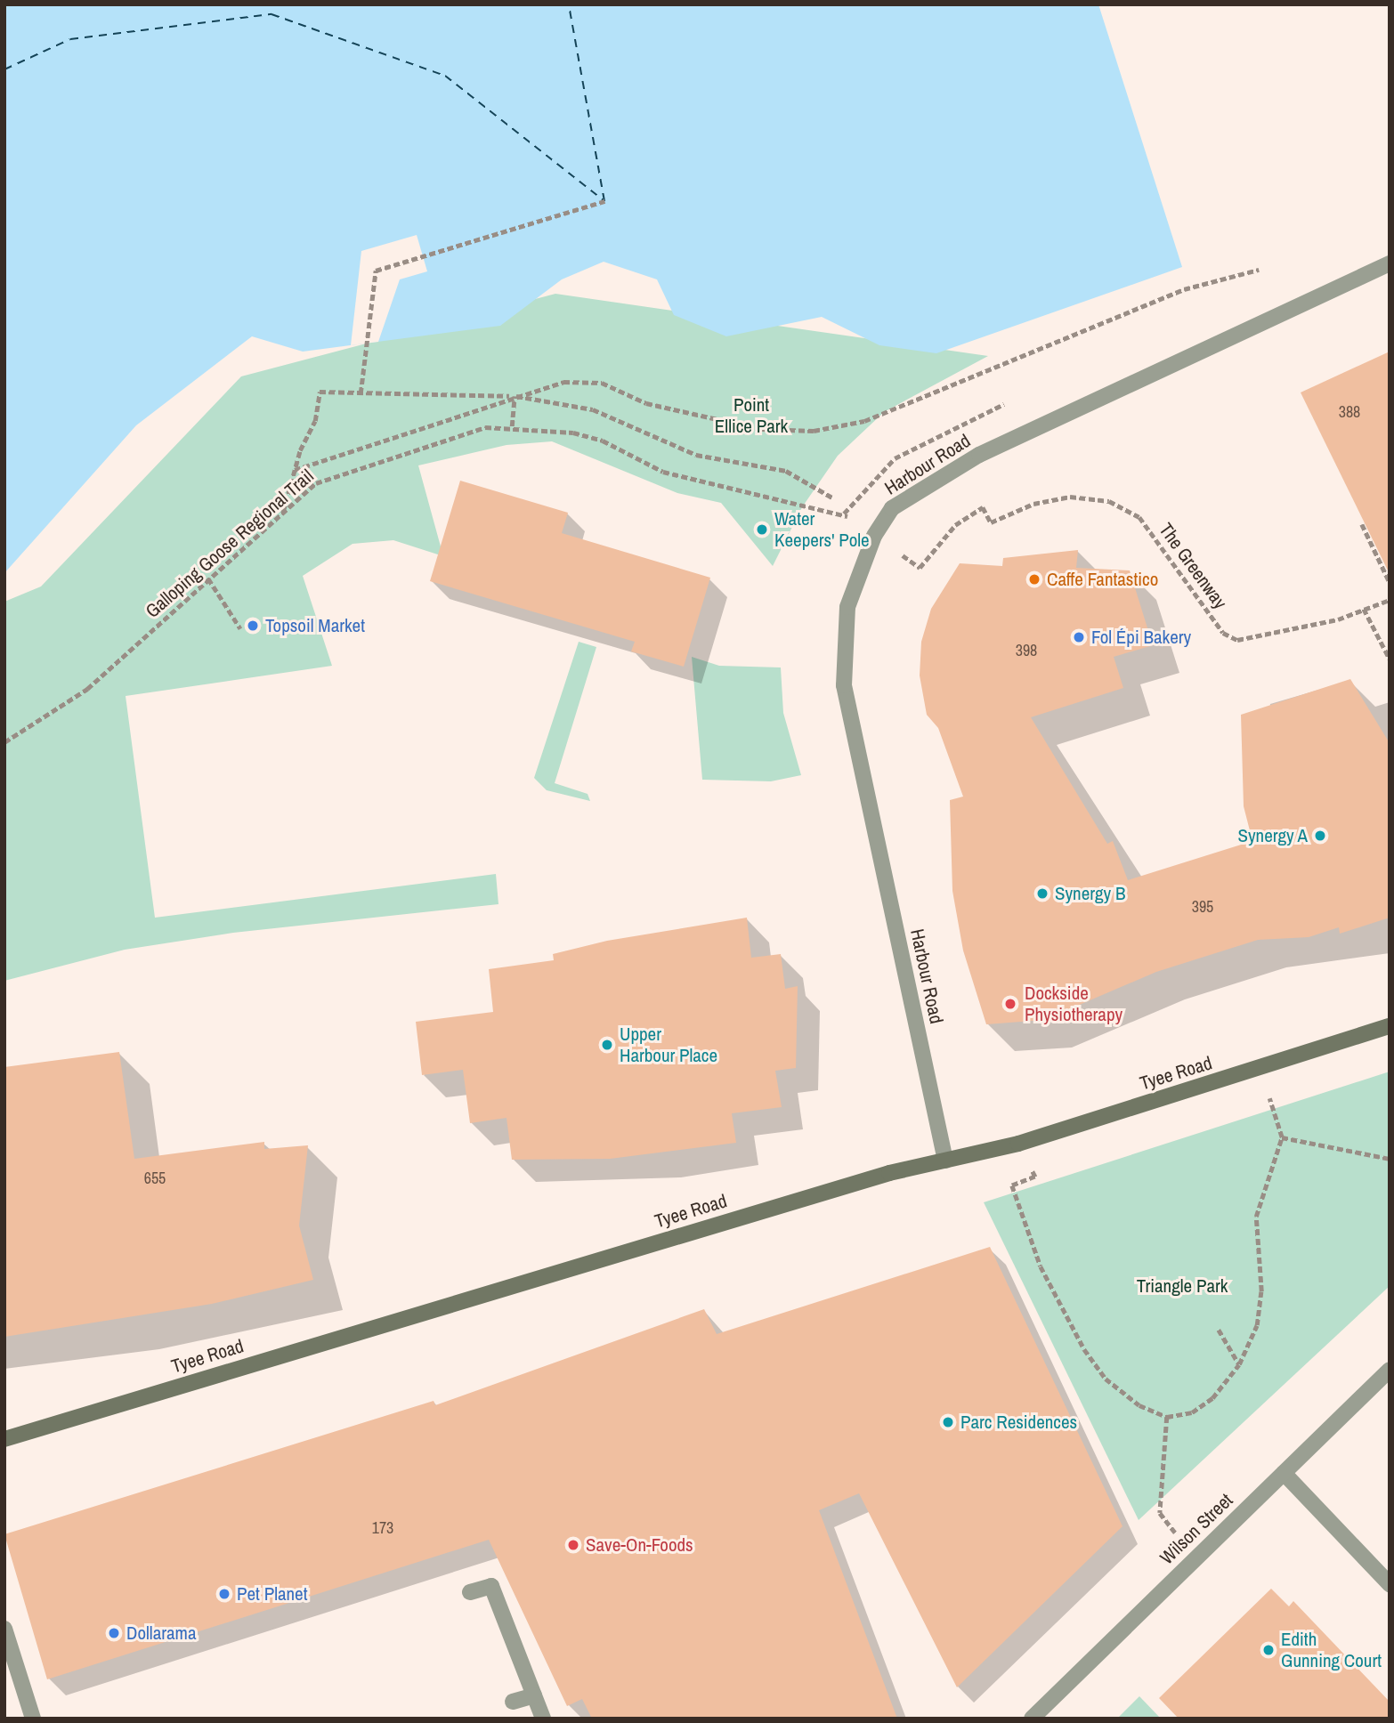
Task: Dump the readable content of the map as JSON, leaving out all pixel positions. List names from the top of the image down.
{
  "streets": {
    "street": ["Harbour Road", "Tyee Road", "Wilson Street"],
    "path": ["Galloping Goose Regional Trail", "The Greenway"]
  },
  "crossings": [
    ["Harbour Road", "Tyee Road"]
  ],
  "parks": ["Point Ellice Park", "Triangle Park"],
  "places": [
    "Water Keepers' Pole",
    "Caffe Fantastico",
    "Topsoil Market",
    "Fol Épi Bakery",
    "Synergy A",
    "Synergy B",
    "Dockside Physiotherapy",
    "Upper Harbour Place",
    "Parc Residences",
    "Save-On-Foods",
    "Pet Planet",
    "Dollarama",
    "Edith Gunning Court"
  ],
  "house_numbers": [
    "388",
    "398",
    "395",
    "655",
    "173"
  ]
}
